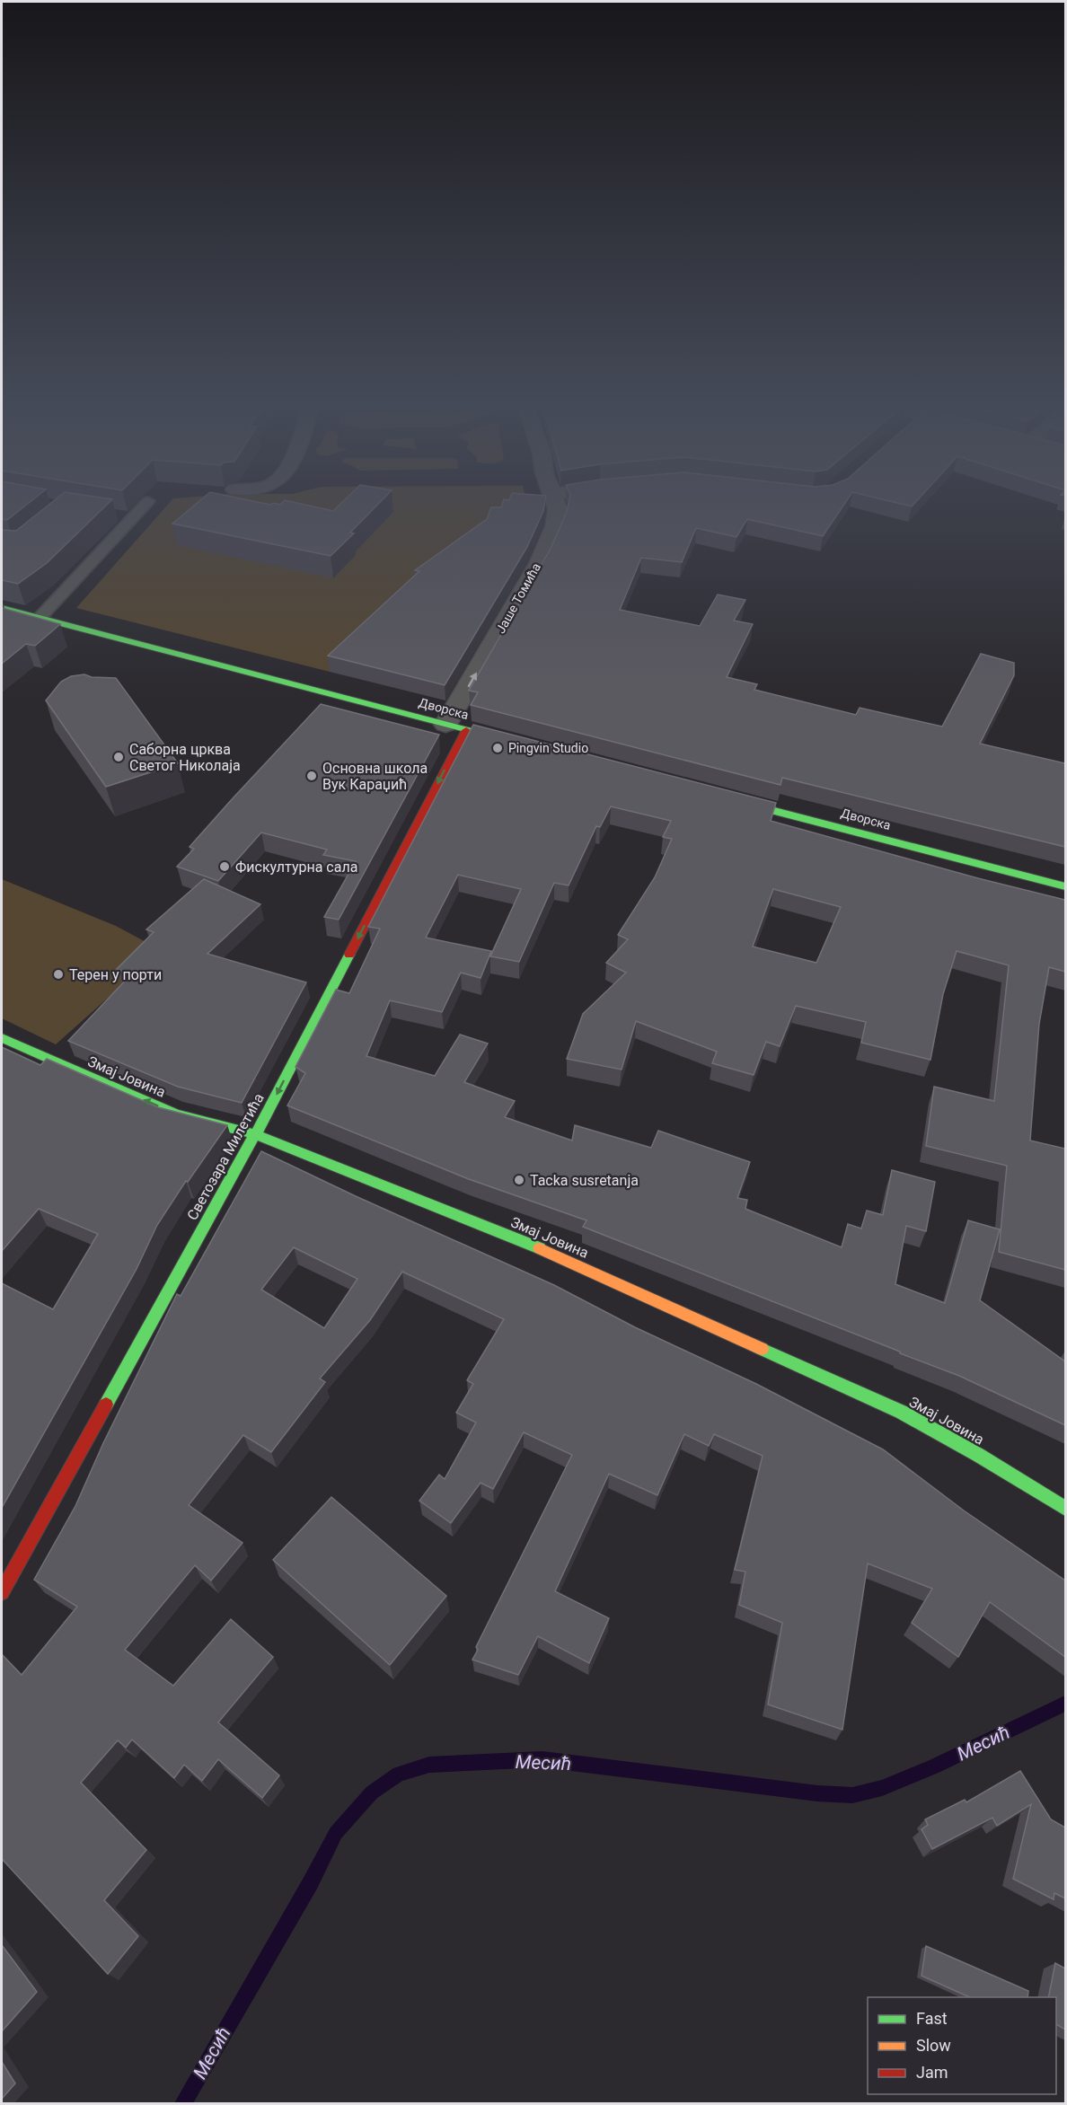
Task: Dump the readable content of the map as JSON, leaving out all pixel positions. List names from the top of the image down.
{
  "streets": {
    "street": [
      "Јаше Томића",
      "Дворска",
      "Змај Јовина",
      "Светозара Милетића"
    ]
  },
  "crossings": [
    ["Јаше Томића", "Дворска"],
    ["Дворска", "Светозара Милетића"],
    ["Змај Јовина", "Светозара Милетића"]
  ],
  "one_way": ["Јаше Томића", "Светозара Милетића"],
  "water": ["Месић"],
  "places": [
    "Pingvin Studio",
    "Саборна црква Светог Николаја",
    "Основна школа Вук Караџић",
    "Фискултурна сала",
    "Терен у порти",
    "Tacka susretanja"
  ],
  "legend": ["Fast", "Slow", "Jam"]
}
